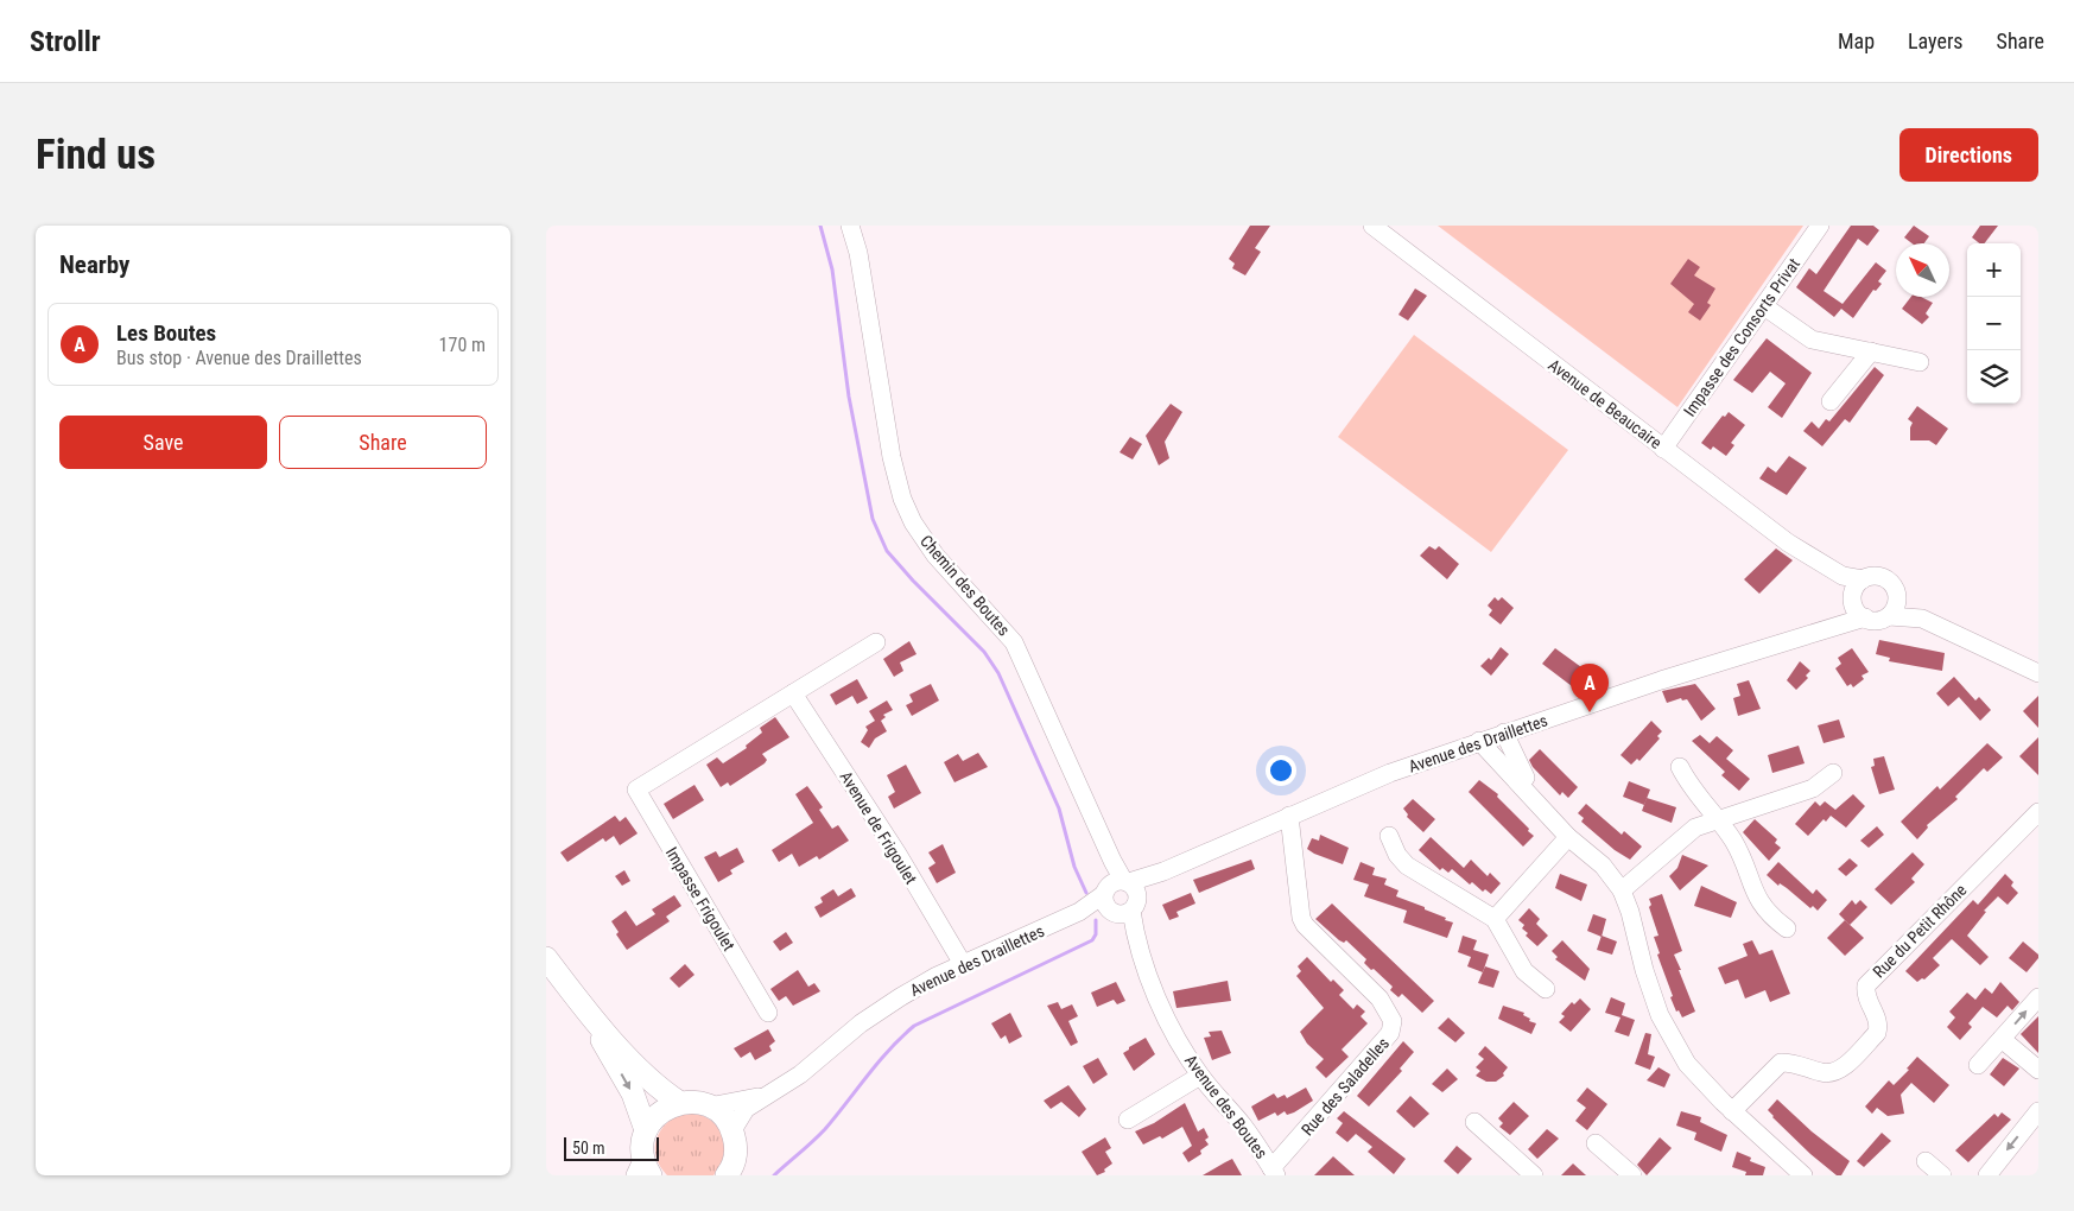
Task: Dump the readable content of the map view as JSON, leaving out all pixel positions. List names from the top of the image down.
{
  "streets": {
    "street": [
      "Impasse des Consorts Privat",
      "Avenue de Beaucaire",
      "Chemin des Boutes",
      "Avenue des Draillettes",
      "Avenue de Frigoulet",
      "Impasse Frigoulet",
      "Rue du Petit Rhône",
      "Rue des Saladelles",
      "Avenue des Boutes"
    ]
  },
  "crossings": [
    ["Impasse des Consorts Privat", "Avenue de Beaucaire"],
    ["Avenue de Beaucaire", "Avenue des Draillettes"],
    ["Chemin des Boutes", "Avenue des Draillettes"],
    ["Chemin des Boutes", "Avenue des Boutes"],
    ["Avenue des Draillettes", "Avenue de Frigoulet"],
    ["Avenue des Draillettes", "Rue des Saladelles"],
    ["Avenue des Draillettes", "Avenue des Boutes"],
    ["Avenue de Frigoulet", "Impasse Frigoulet"],
    ["Rue des Saladelles", "Avenue des Boutes"]
  ],
  "scale_bar": "50 m",
  "north": "top left",
  "page": {
    "header": "Strollr",
    "nav": ["Map", "Layers", "Share"],
    "buttons": [
      "Directions",
      ["Save", "Share"]
    ],
    "title": "Find us",
    "heading": "Nearby",
    "map_buttons": ["+", "−"],
    "list": [
      {
        "mark": "A",
        "name": "Les Boutes",
        "note": "Bus stop · Avenue des Draillettes",
        "value": "170 m"
      }
    ],
    "pins": "A",
    "scale": "50 m"
  }
}
